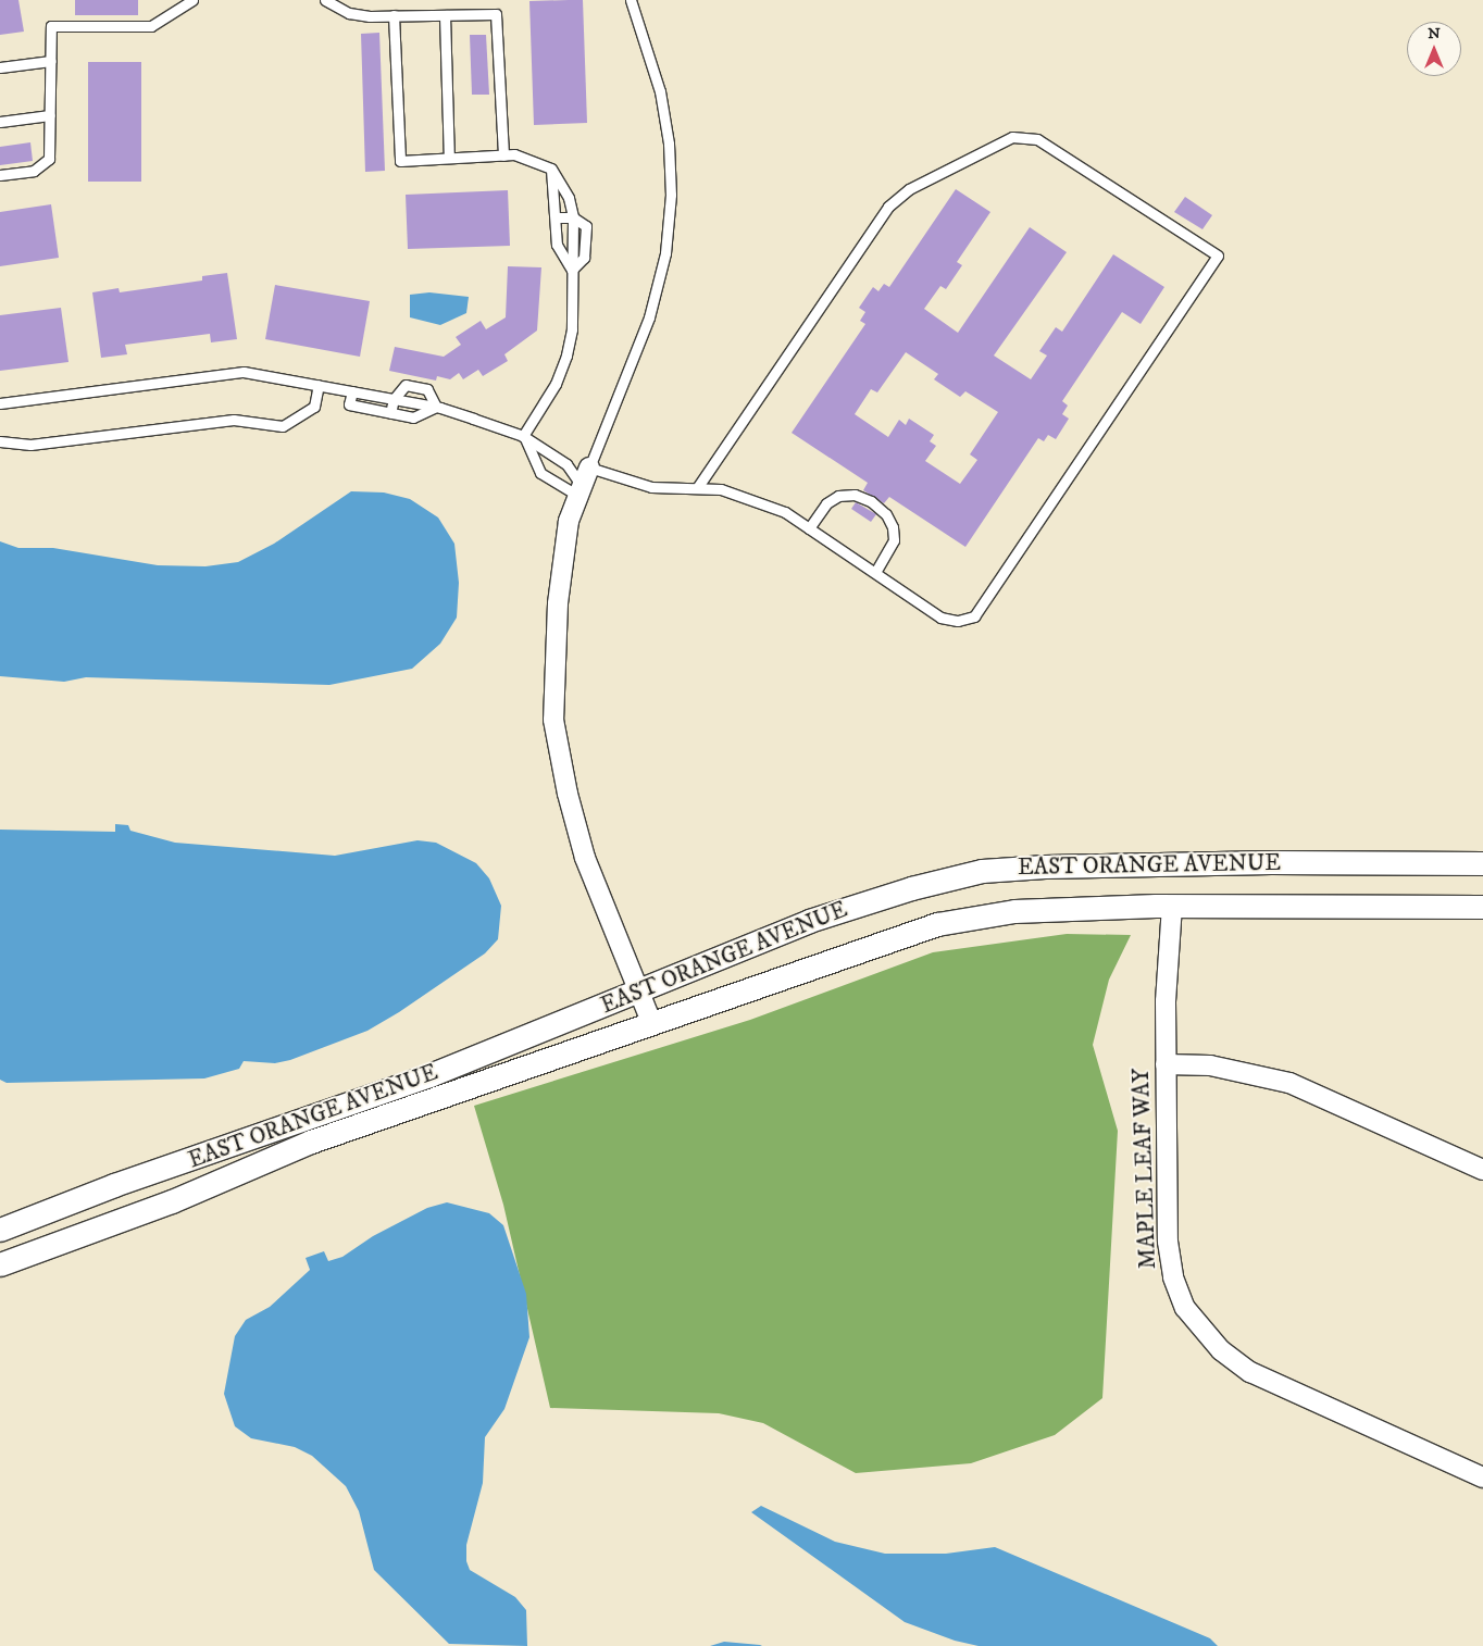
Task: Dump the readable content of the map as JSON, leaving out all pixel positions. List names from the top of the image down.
{
  "streets": {
    "street": ["EAST ORANGE AVENUE", "MAPLE LEAF WAY"]
  },
  "crossings": [
    ["EAST ORANGE AVENUE", "MAPLE LEAF WAY"]
  ],
  "north": "top"
}
